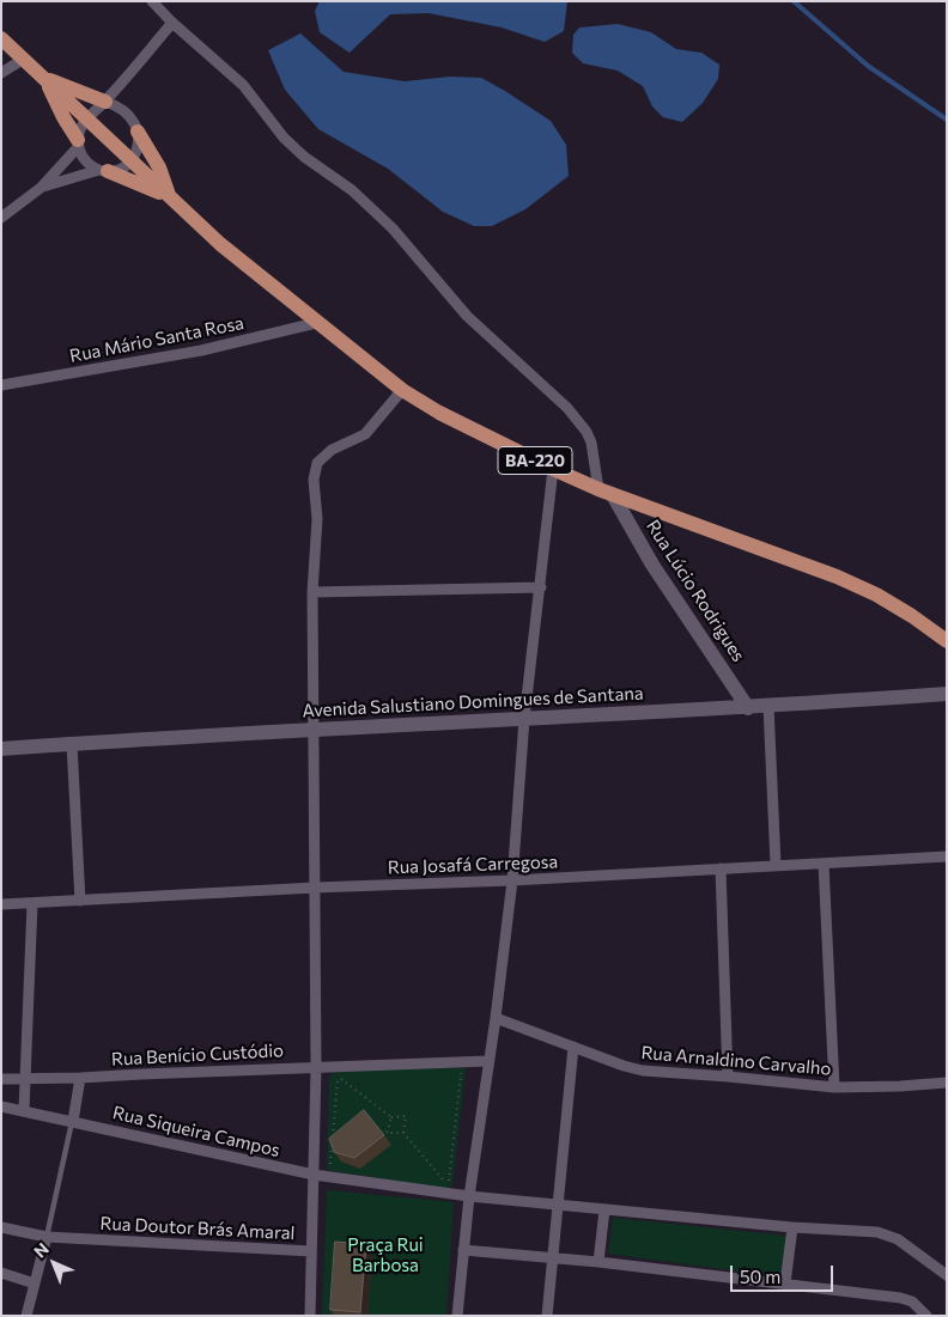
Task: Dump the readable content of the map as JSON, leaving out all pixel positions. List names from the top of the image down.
{
  "streets": {
    "main road": ["BA-220"],
    "street": [
      "Rua Mário Santa Rosa",
      "Rua Lúcio Rodrigues",
      "Avenida Salustiano Domingues de Santana",
      "Rua Josafá Carregosa",
      "Rua Benício Custódio",
      "Rua Arnaldino Carvalho",
      "Rua Siqueira Campos",
      "Rua Doutor Brás Amaral"
    ]
  },
  "crossings": [
    ["Rua Mário Santa Rosa", "BA-220"],
    ["BA-220", "Rua Lúcio Rodrigues"],
    ["Rua Lúcio Rodrigues", "Avenida Salustiano Domingues de Santana"]
  ],
  "parks": ["Praça Rui Barbosa"],
  "scale_bar": "50 m",
  "north": "top left"
}
